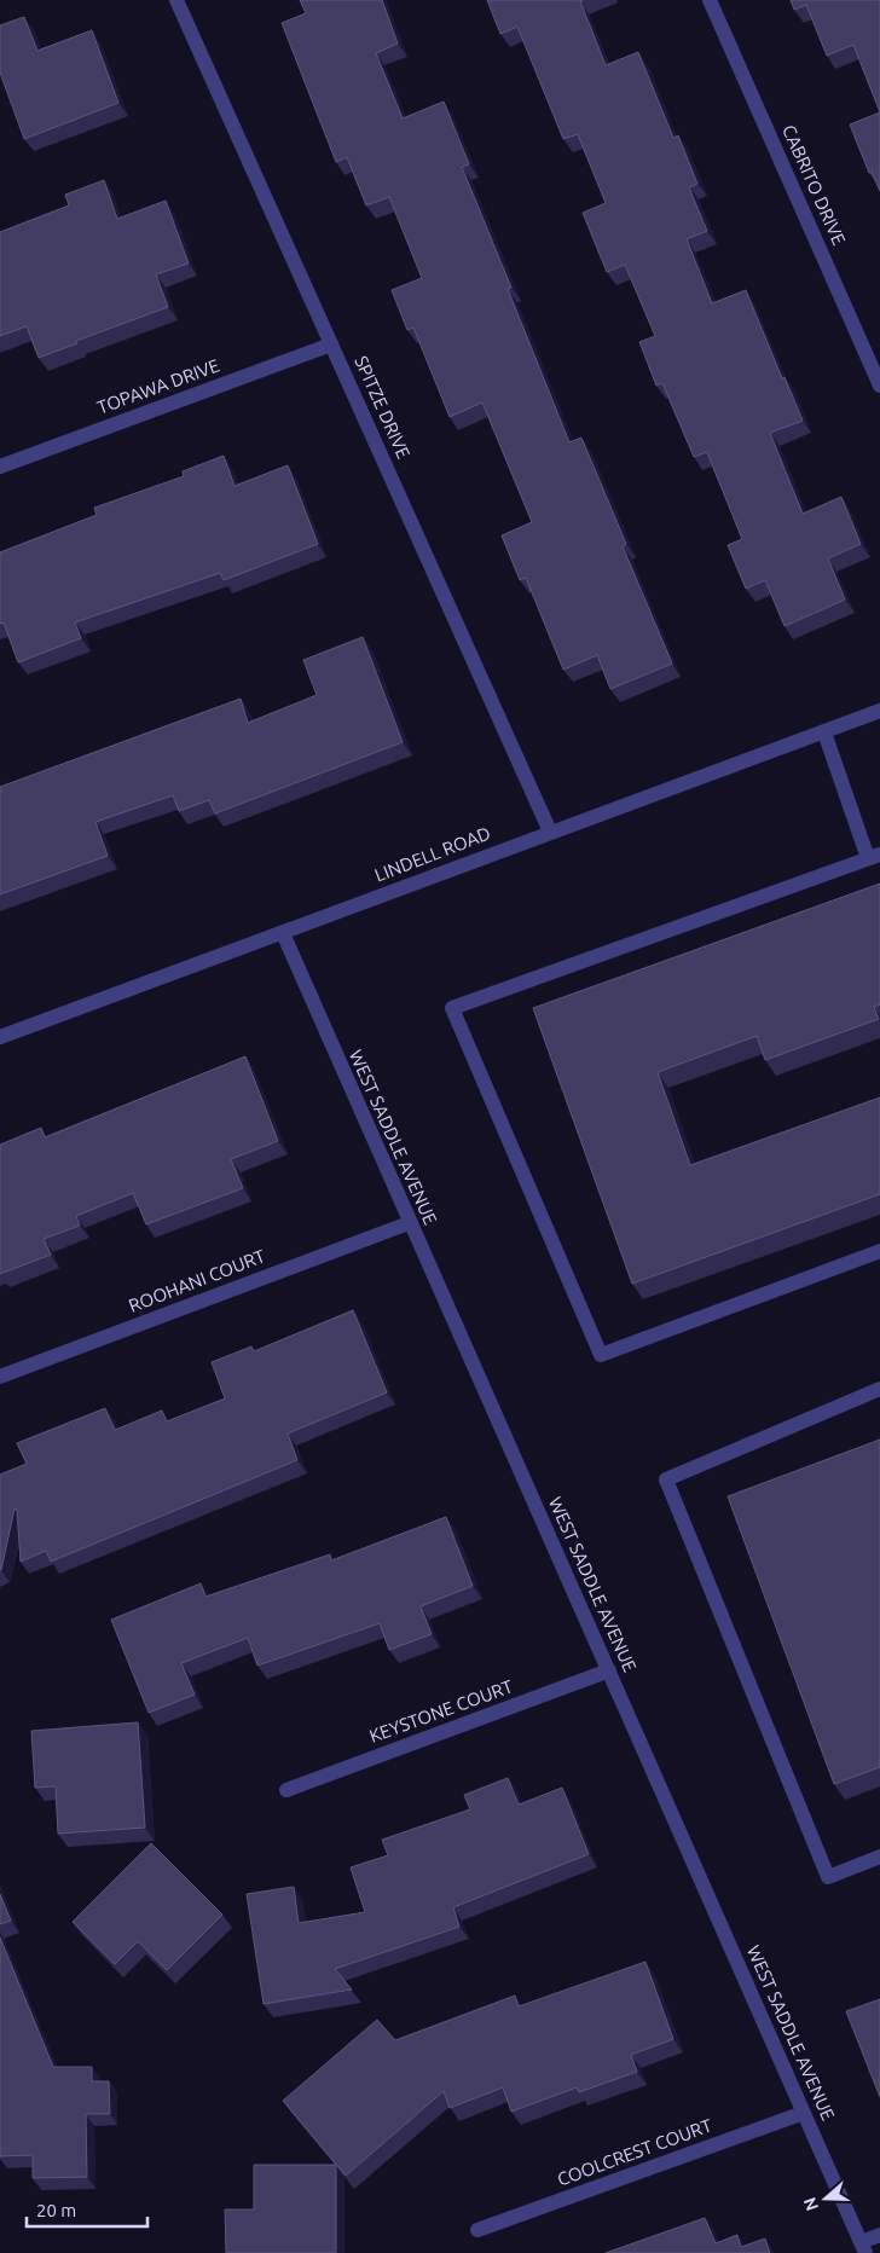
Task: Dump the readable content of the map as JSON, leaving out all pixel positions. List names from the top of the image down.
{
  "streets": {
    "street": [
      "CABRITO DRIVE",
      "TOPAWA DRIVE",
      "SPITZE DRIVE",
      "LINDELL ROAD",
      "WEST SADDLE AVENUE",
      "ROOHANI COURT",
      "KEYSTONE COURT",
      "COOLCREST COURT"
    ]
  },
  "crossings": [
    ["TOPAWA DRIVE", "SPITZE DRIVE"],
    ["SPITZE DRIVE", "LINDELL ROAD"],
    ["LINDELL ROAD", "WEST SADDLE AVENUE"],
    ["WEST SADDLE AVENUE", "ROOHANI COURT"],
    ["WEST SADDLE AVENUE", "KEYSTONE COURT"],
    ["WEST SADDLE AVENUE", "COOLCREST COURT"]
  ],
  "scale_bar": "20 m",
  "north": "left"
}
